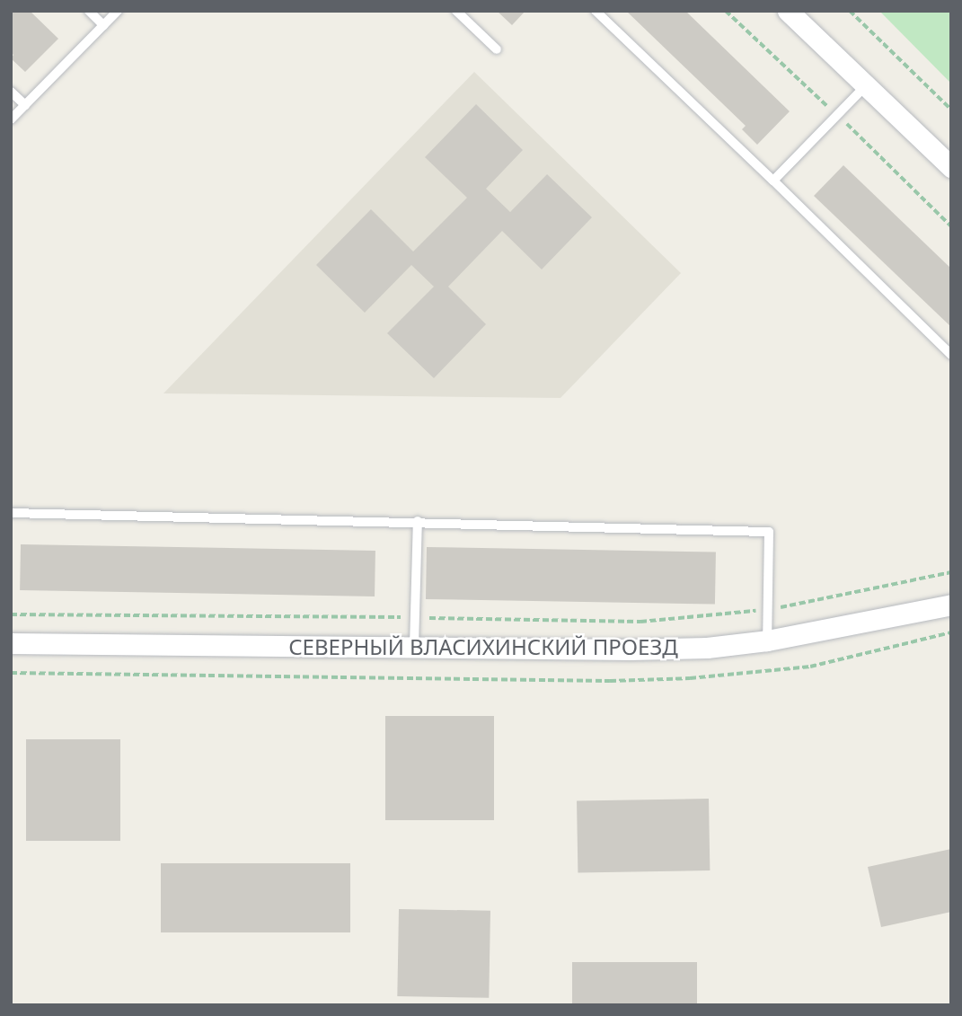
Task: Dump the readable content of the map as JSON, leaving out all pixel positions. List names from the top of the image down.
{
  "streets": {
    "street": ["СЕВЕРНЫЙ ВЛАСИХИНСКИЙ ПРОЕЗД"]
  }
}
